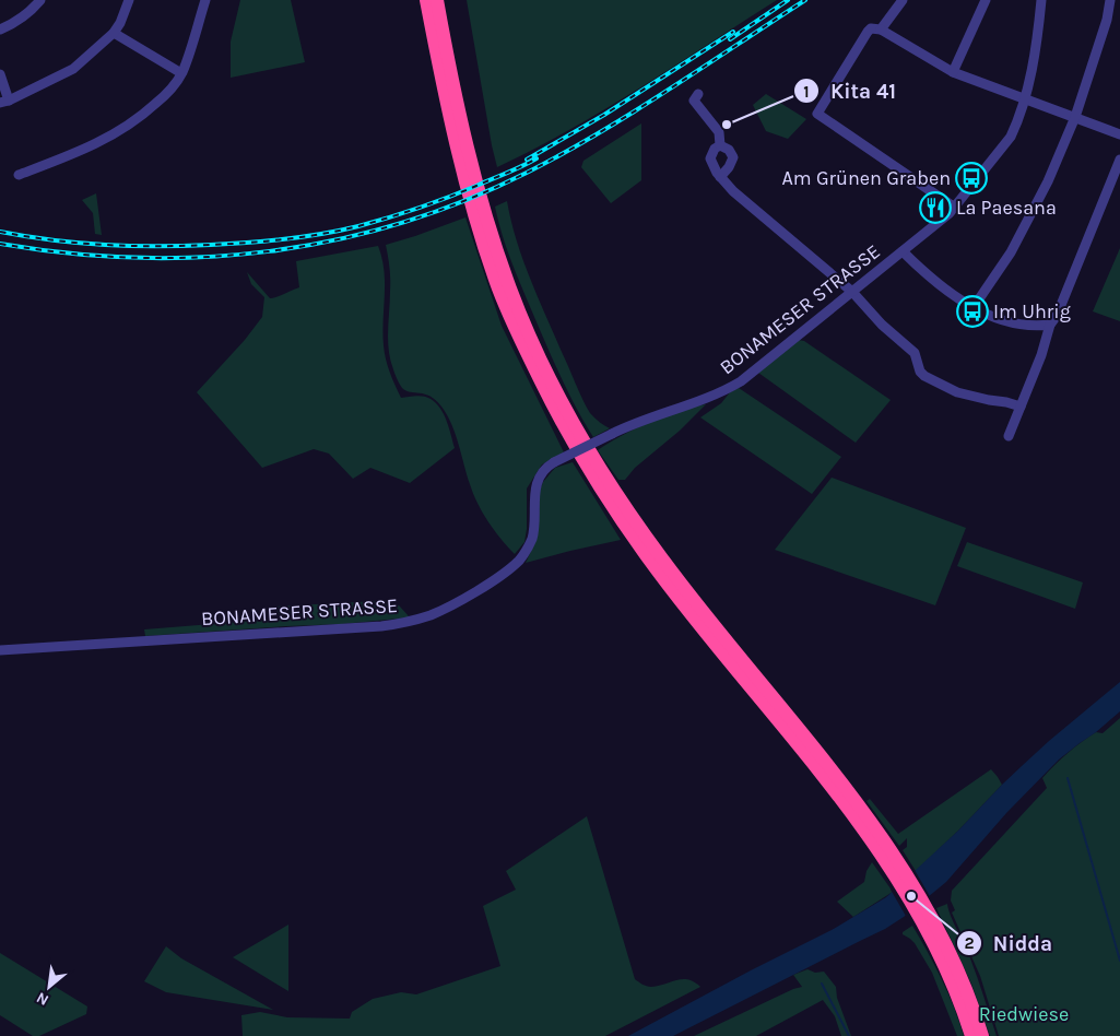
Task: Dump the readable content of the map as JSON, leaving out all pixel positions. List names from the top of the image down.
{
  "streets": {
    "street": ["BONAMESER STRASSE"]
  },
  "parks": ["Riedwiese"],
  "places": {
    "other": ["Kita 41", "Nidda"],
    "bus stop": ["Am Grünen Graben", "Im Uhrig"],
    "restaurant": ["La Paesana"]
  },
  "north": "bottom left"
}
